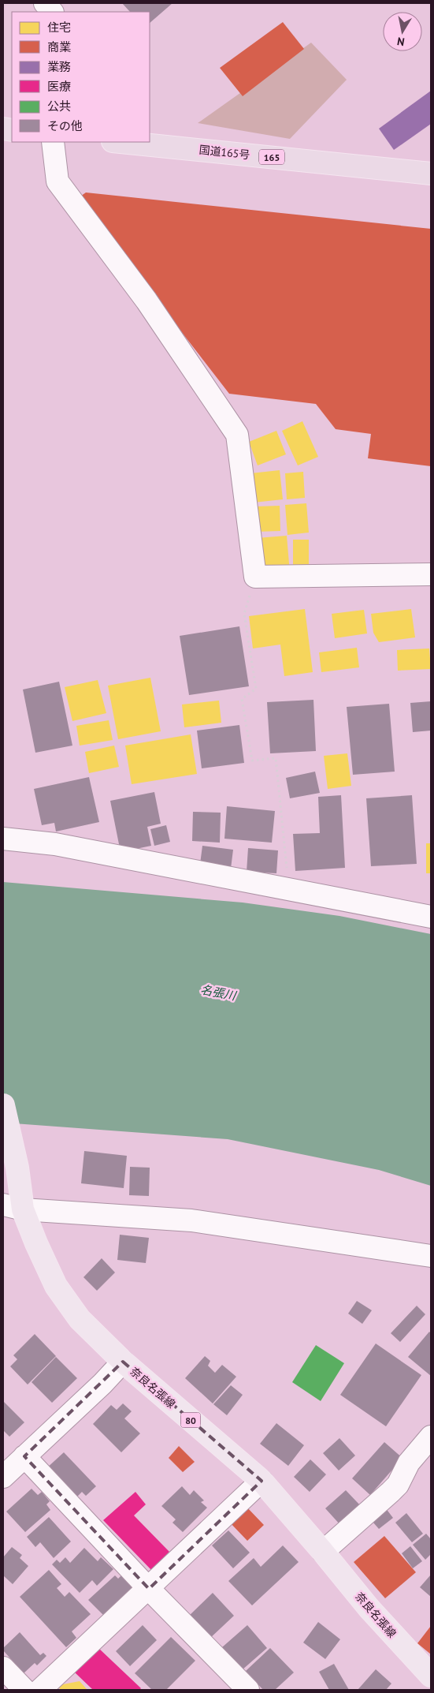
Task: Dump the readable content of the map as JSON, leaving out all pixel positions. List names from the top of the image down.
{
  "streets": {
    "highway": ["国道165号", "165"],
    "main road": ["奈良名張線", "80"]
  },
  "water": ["名張川"],
  "legend": [
    "住宅",
    "商業",
    "業務",
    "医療",
    "公共",
    "その他"
  ],
  "north": "bottom"
}
